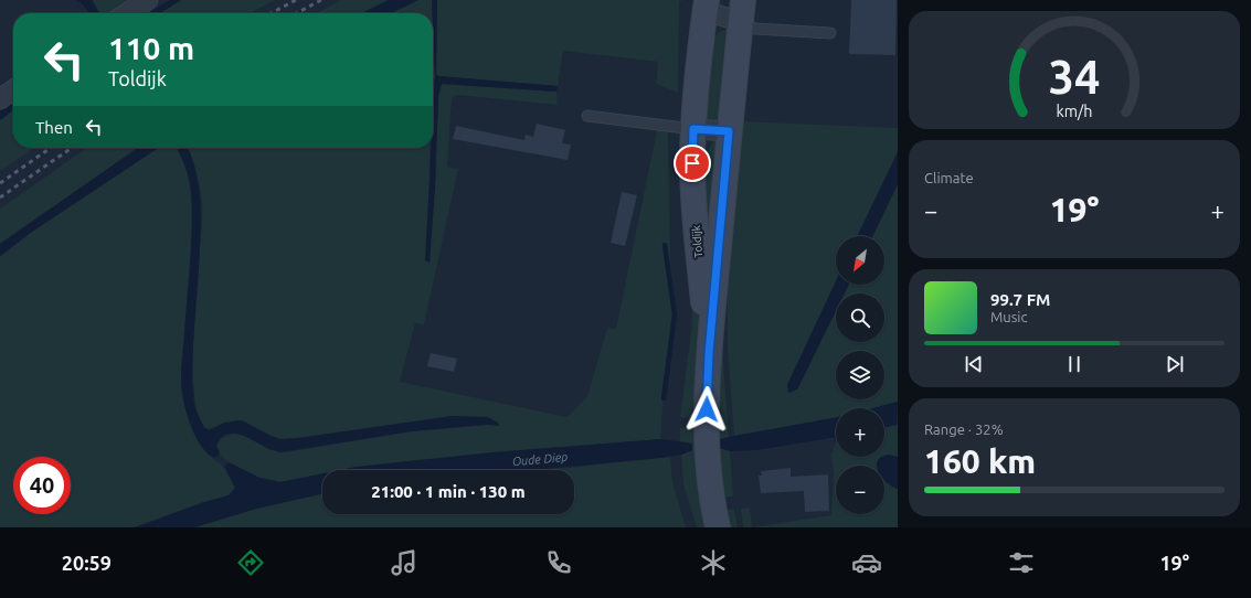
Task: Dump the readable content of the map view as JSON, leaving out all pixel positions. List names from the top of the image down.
{
  "streets": {
    "street": ["Toldijk"]
  },
  "water": ["Oude Diep"],
  "north": "bottom left",
  "page": {
    "turn": ["110 m", "Toldijk"],
    "then": "Then",
    "tile": [
      "Climate",
      ["Range · 32%", "160 km"]
    ],
    "heat": ["−", "19°", "+"],
    "map_buttons": ["+", "−"],
    "song": ["99.7 FM", "Music"],
    "limit": "40",
    "trip": "21:00 · 1 min · 130 m",
    "tabs": ["20:59", "19°"],
    "gauge": ["34", "km/h"]
  }
}
